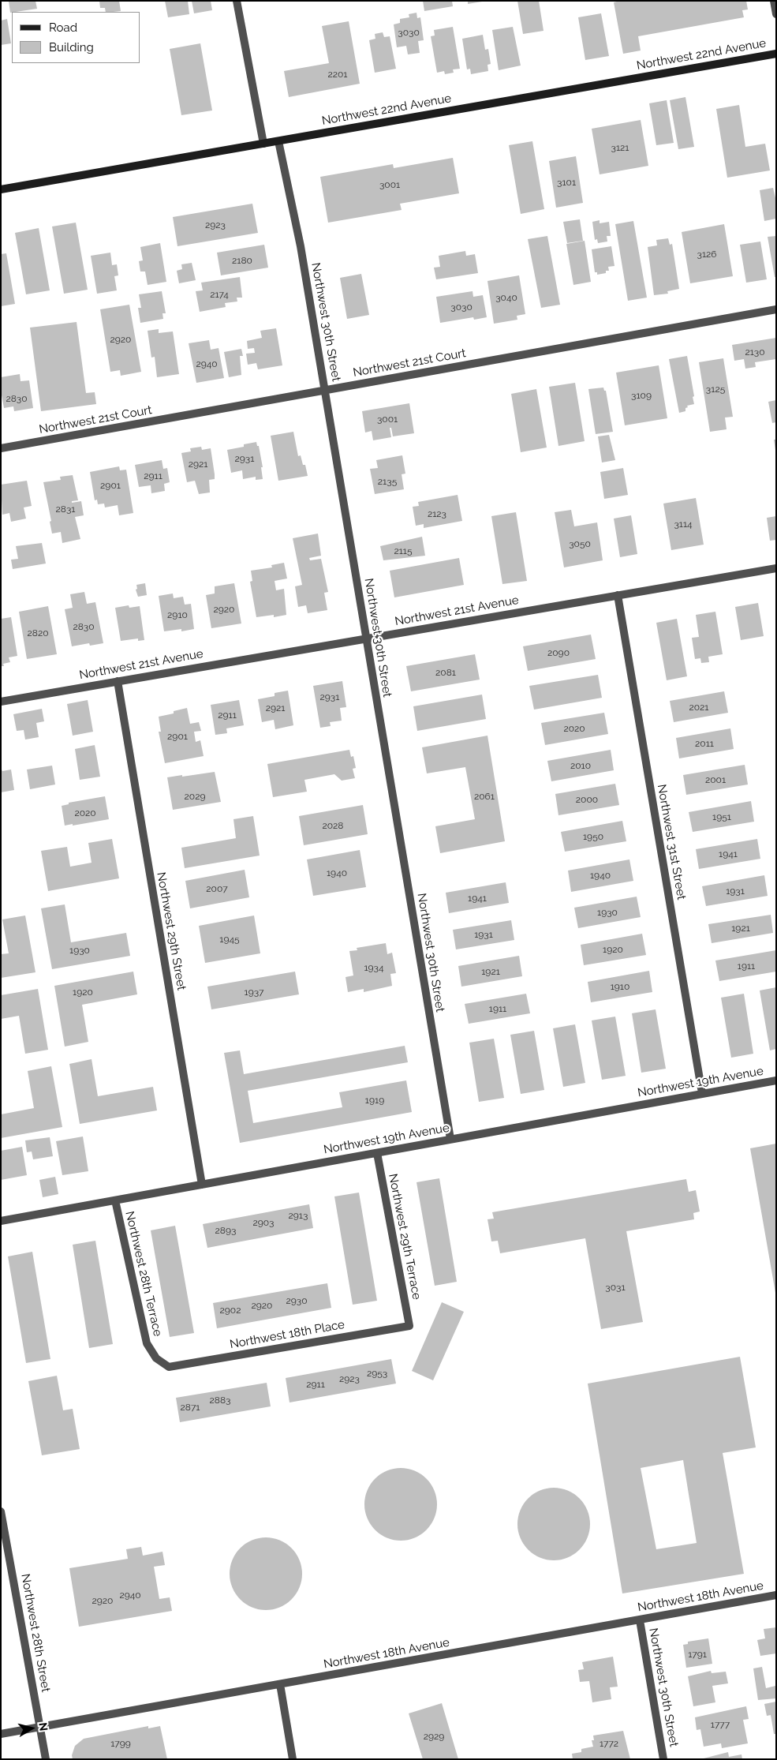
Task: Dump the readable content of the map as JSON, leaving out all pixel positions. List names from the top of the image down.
{
  "streets": {
    "main road": ["Northwest 22nd Avenue"],
    "street": [
      "Northwest 30th Street",
      "Northwest 21st Court",
      "Northwest 21st Avenue",
      "Northwest 31st Street",
      "Northwest 29th Street",
      "Northwest 19th Avenue",
      "Northwest 29th Terrace",
      "Northwest 28th Terrace",
      "Northwest 18th Place",
      "Northwest 18th Avenue",
      "Northwest 28th Street"
    ]
  },
  "crossings": [
    ["Northwest 22nd Avenue", "Northwest 30th Street"],
    ["Northwest 30th Street", "Northwest 21st Court"],
    ["Northwest 30th Street", "Northwest 21st Avenue"],
    ["Northwest 30th Street", "Northwest 19th Avenue"],
    ["Northwest 30th Street", "Northwest 18th Avenue"],
    ["Northwest 21st Avenue", "Northwest 31st Street"],
    ["Northwest 21st Avenue", "Northwest 29th Street"],
    ["Northwest 31st Street", "Northwest 19th Avenue"],
    ["Northwest 29th Street", "Northwest 19th Avenue"],
    ["Northwest 19th Avenue", "Northwest 29th Terrace"],
    ["Northwest 19th Avenue", "Northwest 28th Terrace"],
    ["Northwest 29th Terrace", "Northwest 18th Place"],
    ["Northwest 28th Terrace", "Northwest 18th Place"],
    ["Northwest 18th Avenue", "Northwest 28th Street"]
  ],
  "house_numbers": [
    "3030",
    "2201",
    "3121",
    "3101",
    "3001",
    "2923",
    "3126",
    "2180",
    "2174",
    "3040",
    "3030",
    "2920",
    "2130",
    "2940",
    "3125",
    "3109",
    "2830",
    "3001",
    "2931",
    "2921",
    "2911",
    "2135",
    "2901",
    "2831",
    "2123",
    "3114",
    "3050",
    "2115",
    "2920",
    "2910",
    "2830",
    "2820",
    "2090",
    "2081",
    "2931",
    "2021",
    "2921",
    "2911",
    "2020",
    "2901",
    "2011",
    "2010",
    "2001",
    "2029",
    "2061",
    "2000",
    "2020",
    "1951",
    "2028",
    "1950",
    "1941",
    "1940",
    "1940",
    "2007",
    "1931",
    "1941",
    "1930",
    "1921",
    "1931",
    "1945",
    "1920",
    "1930",
    "1911",
    "1934",
    "1921",
    "1910",
    "1920",
    "1937",
    "1911",
    "1919",
    "2913",
    "2903",
    "2893",
    "3031",
    "2930",
    "2920",
    "2902",
    "2953",
    "2923",
    "2911",
    "2883",
    "2871",
    "2940",
    "2920",
    "1791",
    "1777",
    "2929",
    "1799",
    "1772"
  ],
  "legend": ["Road", "Building"],
  "north": "right"
}
